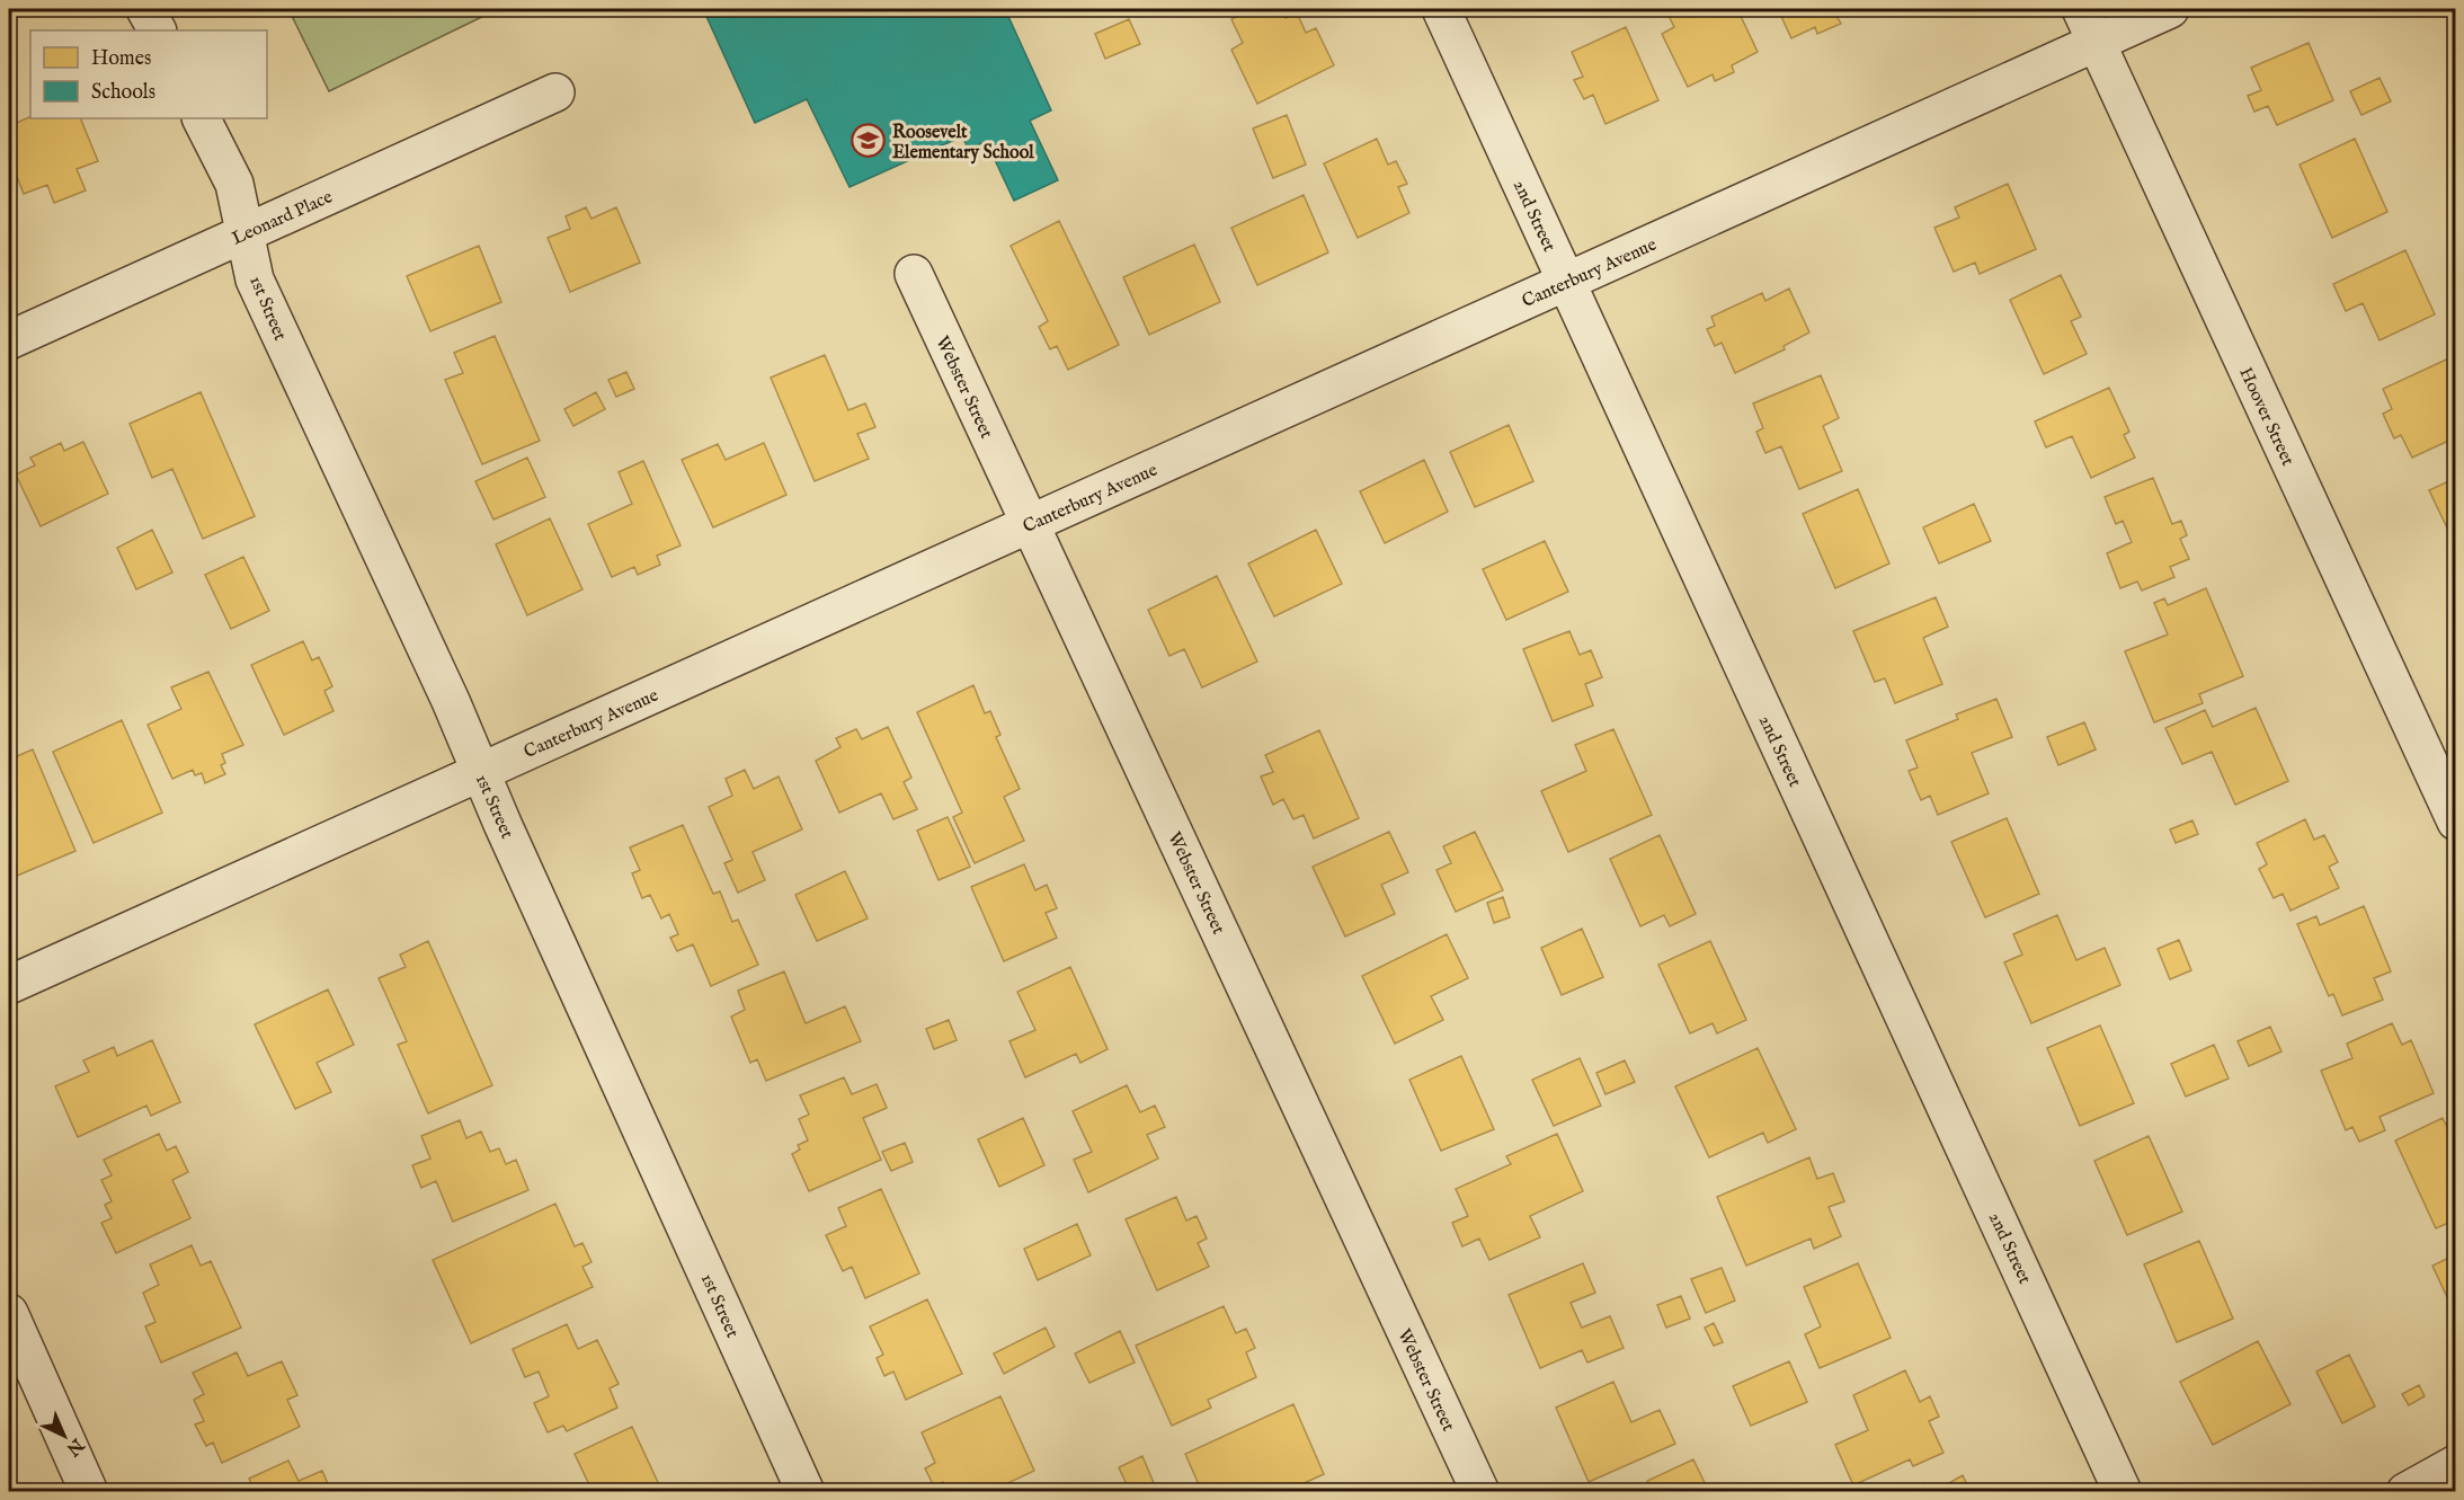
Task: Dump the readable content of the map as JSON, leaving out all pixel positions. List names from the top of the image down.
{
  "streets": {
    "street": [
      "2nd Street",
      "Leonard Place",
      "Canterbury Avenue",
      "1st Street",
      "Webster Street",
      "Hoover Street"
    ]
  },
  "crossings": [
    ["2nd Street", "Canterbury Avenue"],
    ["Leonard Place", "1st Street"],
    ["Canterbury Avenue", "1st Street"],
    ["Canterbury Avenue", "Webster Street"],
    ["Canterbury Avenue", "Hoover Street"]
  ],
  "places": {
    "school or university": ["Roosevelt Elementary School"]
  },
  "legend": ["Homes", "Schools"],
  "north": "bottom right"
}
